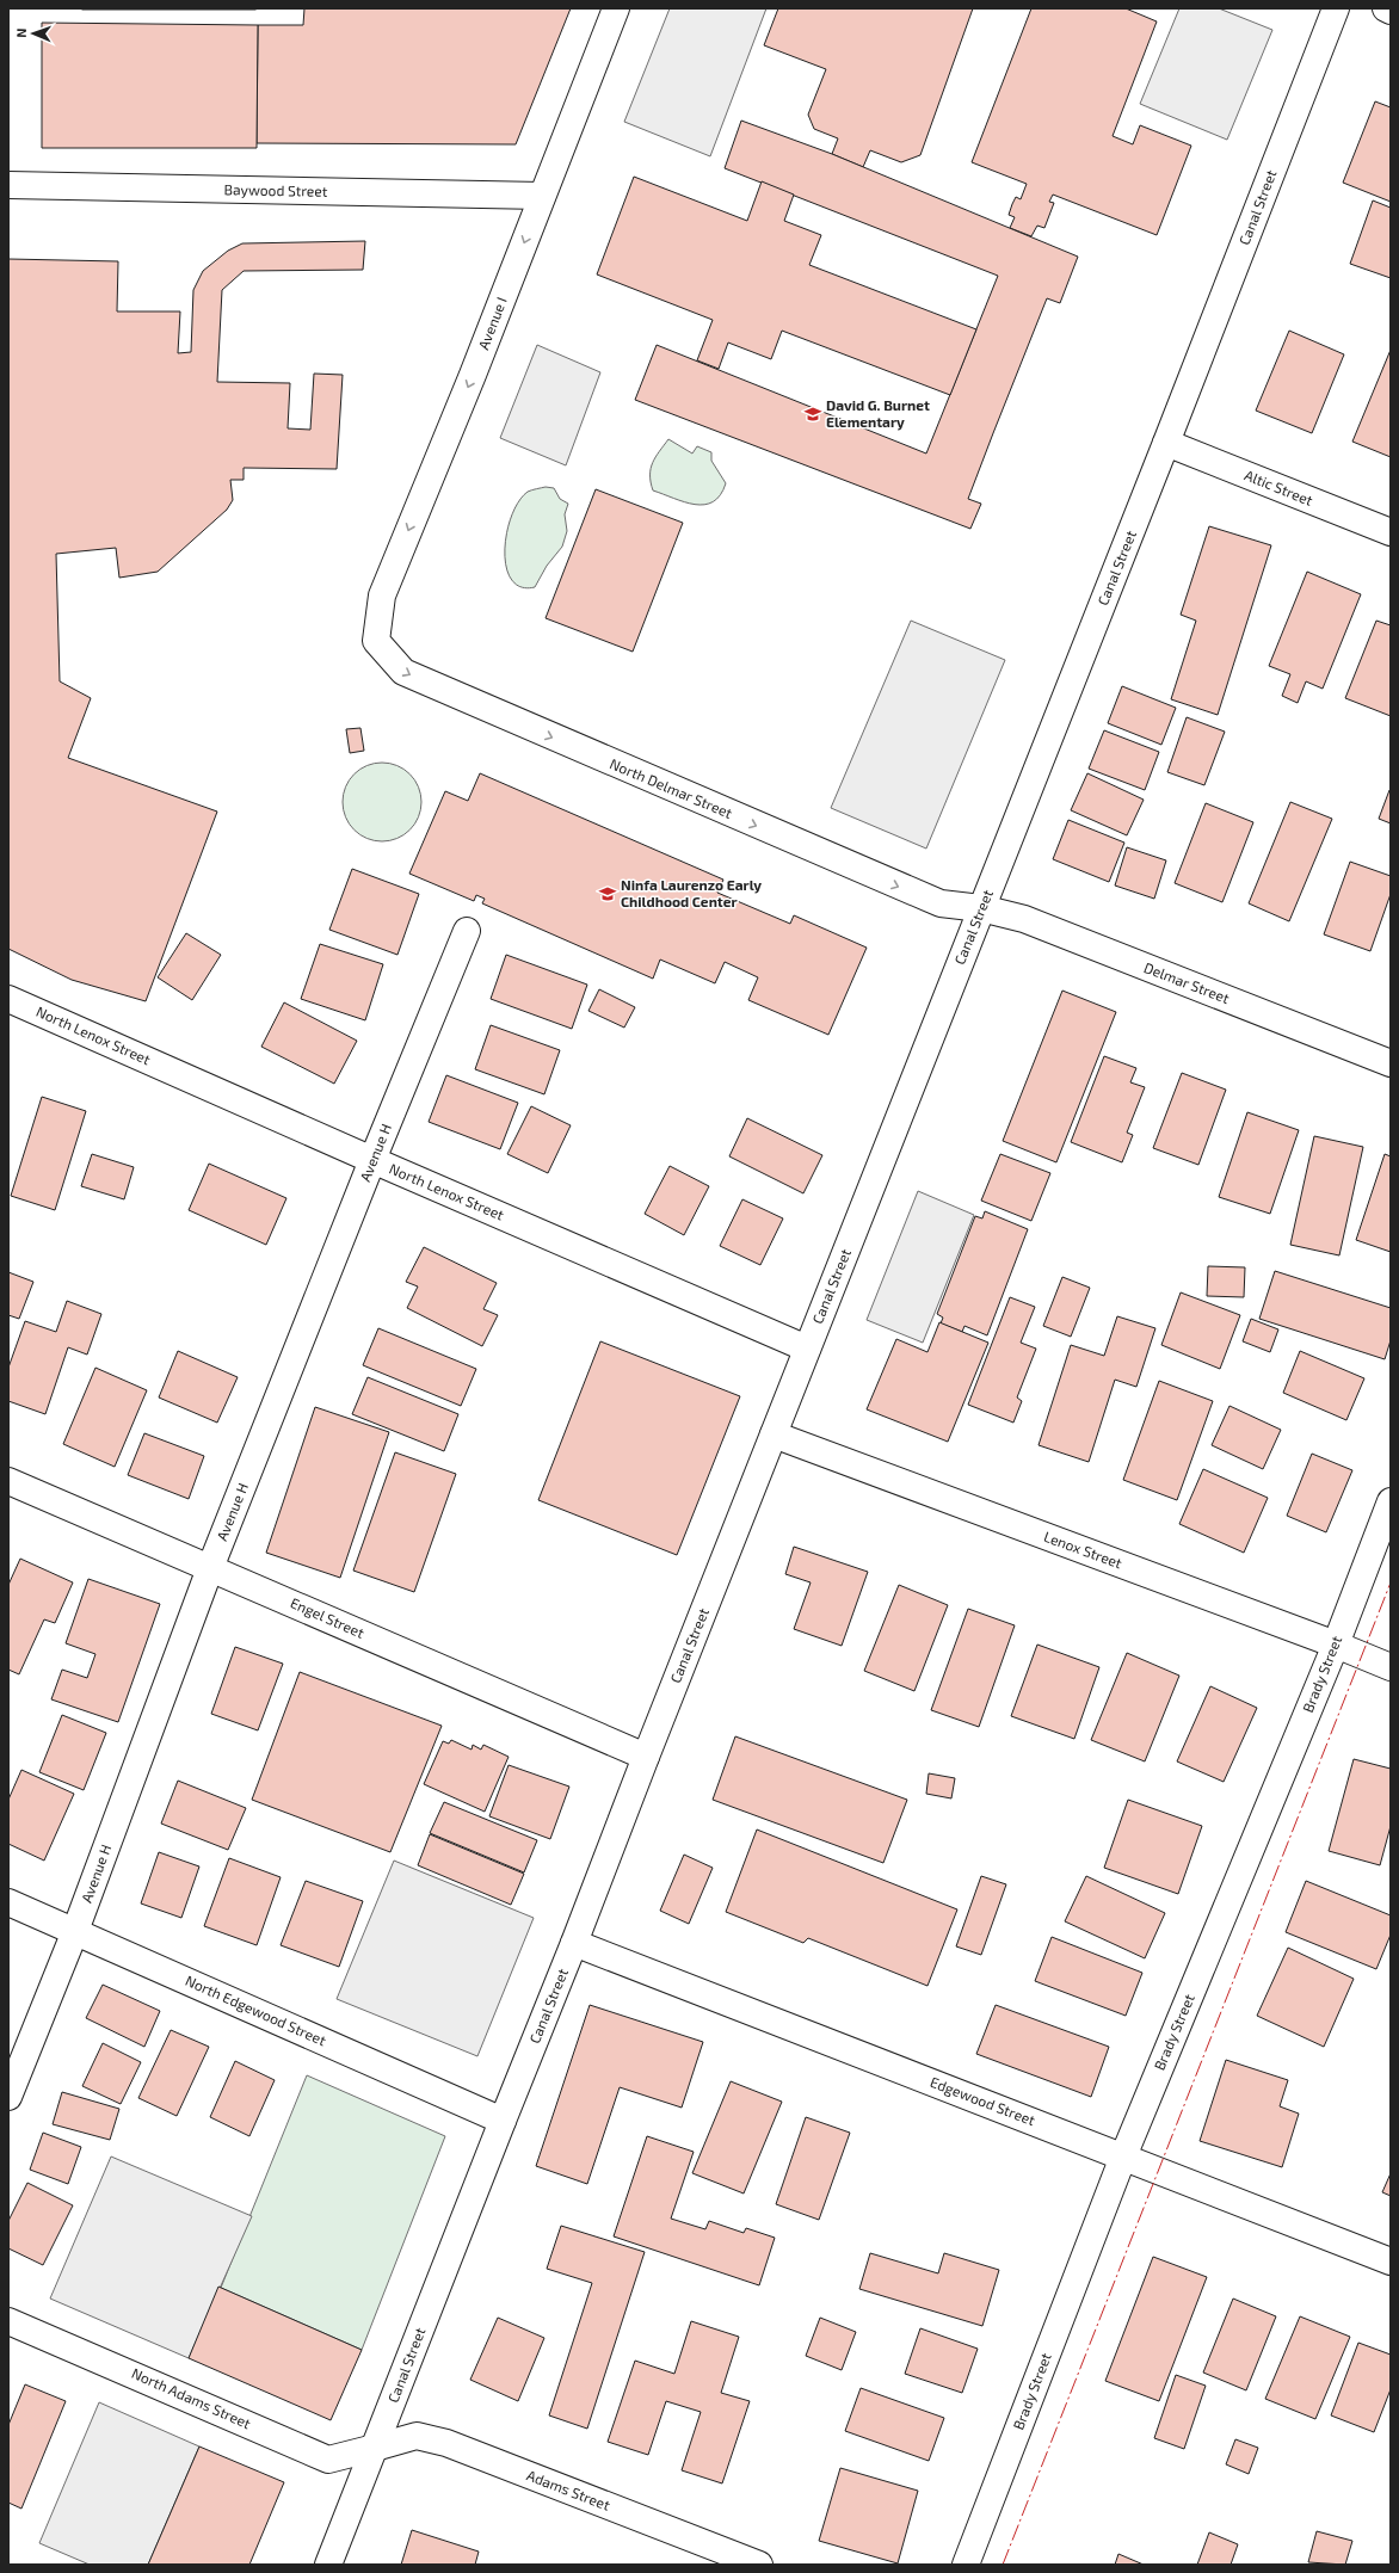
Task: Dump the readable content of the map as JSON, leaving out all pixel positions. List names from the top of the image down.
{
  "streets": {
    "street": [
      "Baywood Street",
      "Canal Street",
      "Avenue I",
      "Altic Street",
      "North Delmar Street",
      "Delmar Street",
      "North Lenox Street",
      "Avenue H",
      "Lenox Street",
      "Engel Street",
      "Brady Street",
      "North Edgewood Street",
      "Edgewood Street",
      "North Adams Street",
      "Adams Street"
    ]
  },
  "crossings": [
    ["Baywood Street", "Avenue I"],
    ["Canal Street", "Altic Street"],
    ["Canal Street", "North Delmar Street"],
    ["Canal Street", "Delmar Street"],
    ["Canal Street", "North Lenox Street"],
    ["Canal Street", "Lenox Street"],
    ["Canal Street", "Engel Street"],
    ["Canal Street", "North Edgewood Street"],
    ["Canal Street", "Edgewood Street"],
    ["Canal Street", "North Adams Street"],
    ["Canal Street", "Adams Street"],
    ["Avenue I", "North Delmar Street"],
    ["North Delmar Street", "Delmar Street"],
    ["North Lenox Street", "Avenue H"],
    ["Avenue H", "Engel Street"],
    ["Avenue H", "North Edgewood Street"],
    ["Lenox Street", "Brady Street"],
    ["Brady Street", "Edgewood Street"],
    ["North Adams Street", "Adams Street"]
  ],
  "one_way": ["Avenue I", "North Delmar Street"],
  "places": {
    "school or university": ["David G. Burnet Elementary", "Ninfa Laurenzo Early Childhood Center"]
  },
  "north": "left"
}
